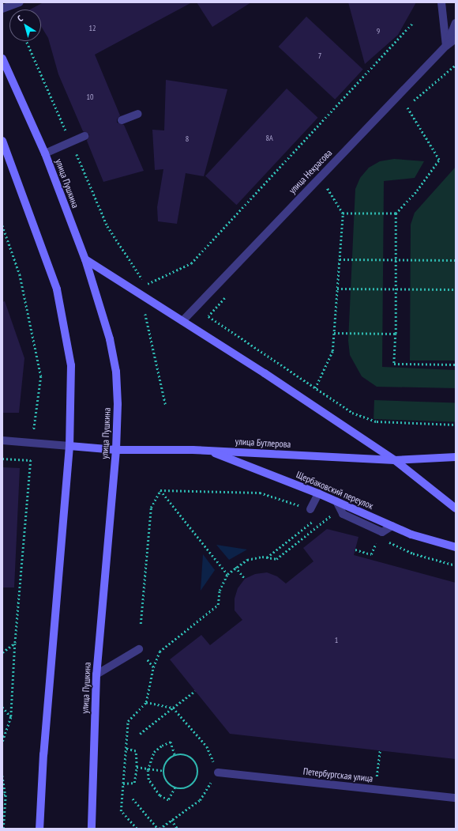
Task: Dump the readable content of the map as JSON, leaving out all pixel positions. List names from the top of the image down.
{
  "streets": {
    "main road": ["улица Пушкина", "улица Бутлерова", "Щербаковский переулок"],
    "street": ["улица Некрасова", "Петербургская улица"]
  },
  "crossings": [
    ["улица Пушкина", "улица Бутлерова"],
    ["улица Бутлерова", "Щербаковский переулок"]
  ],
  "house_numbers": [
    "12",
    "9",
    "7",
    "10",
    "8А",
    "8",
    "1"
  ],
  "north": "top left"
}
